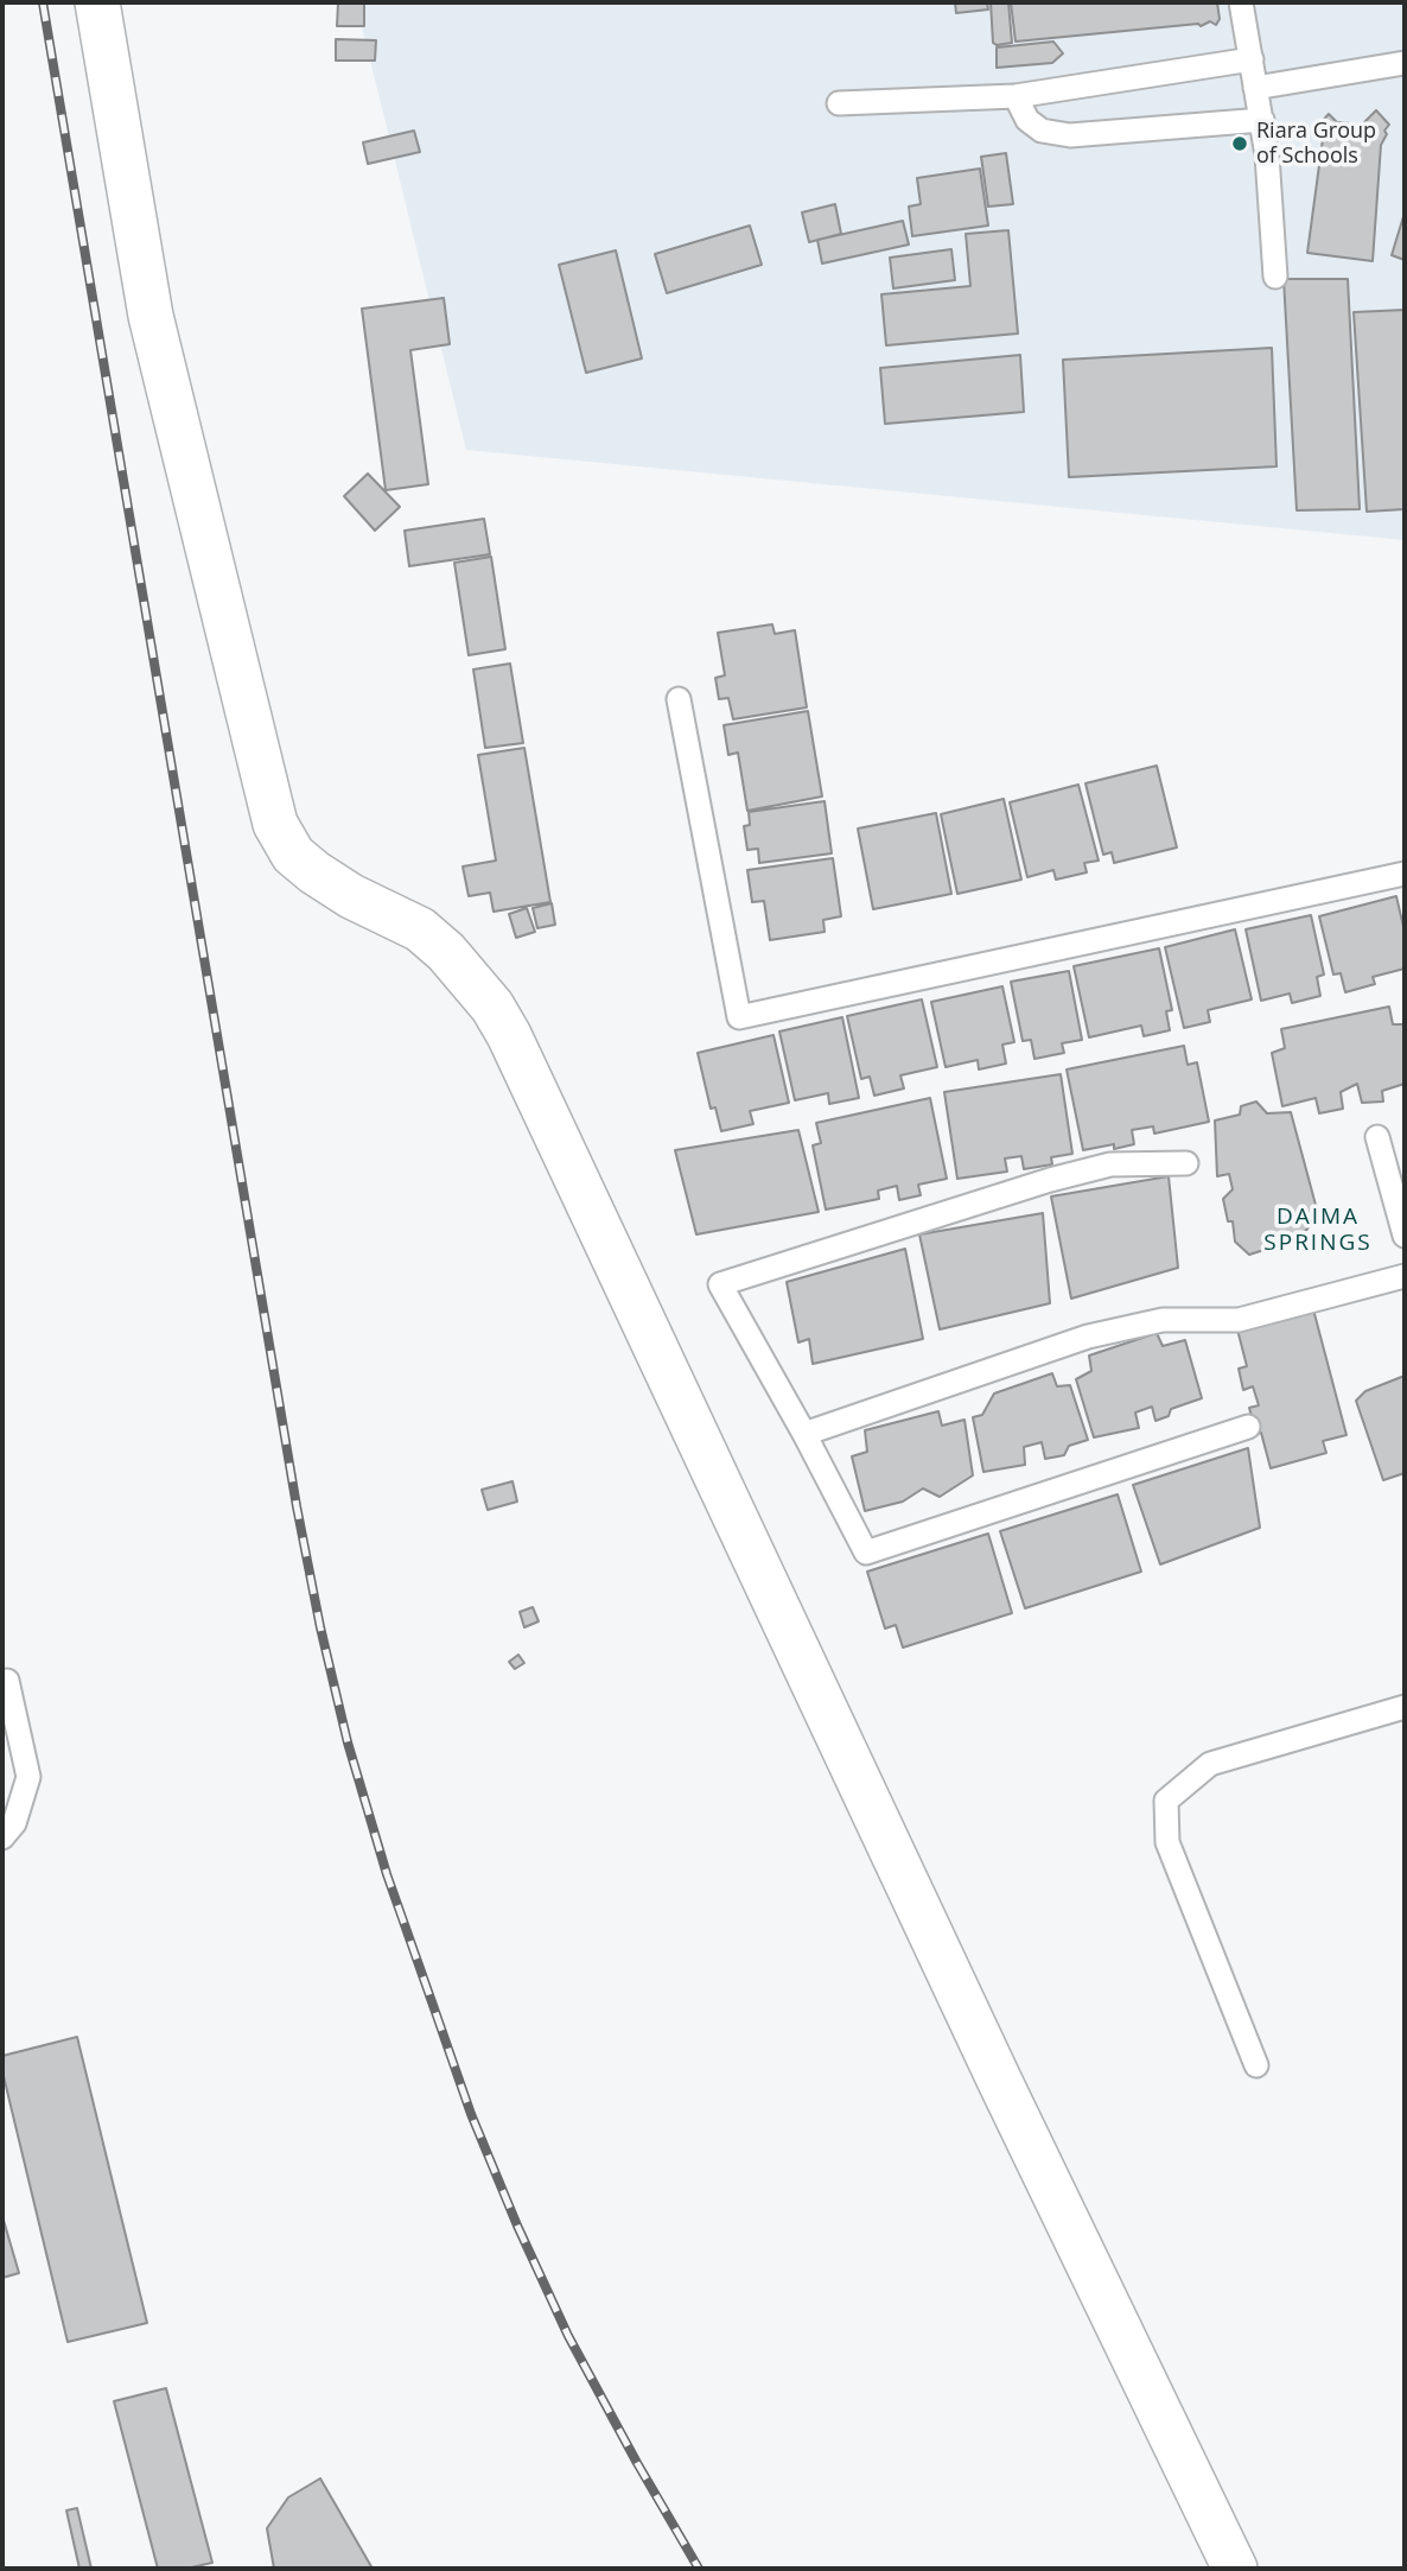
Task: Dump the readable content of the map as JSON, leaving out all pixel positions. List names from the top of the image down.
{
  "districts": ["DAIMA SPRINGS"],
  "places": ["Riara Group of Schools"]
}
